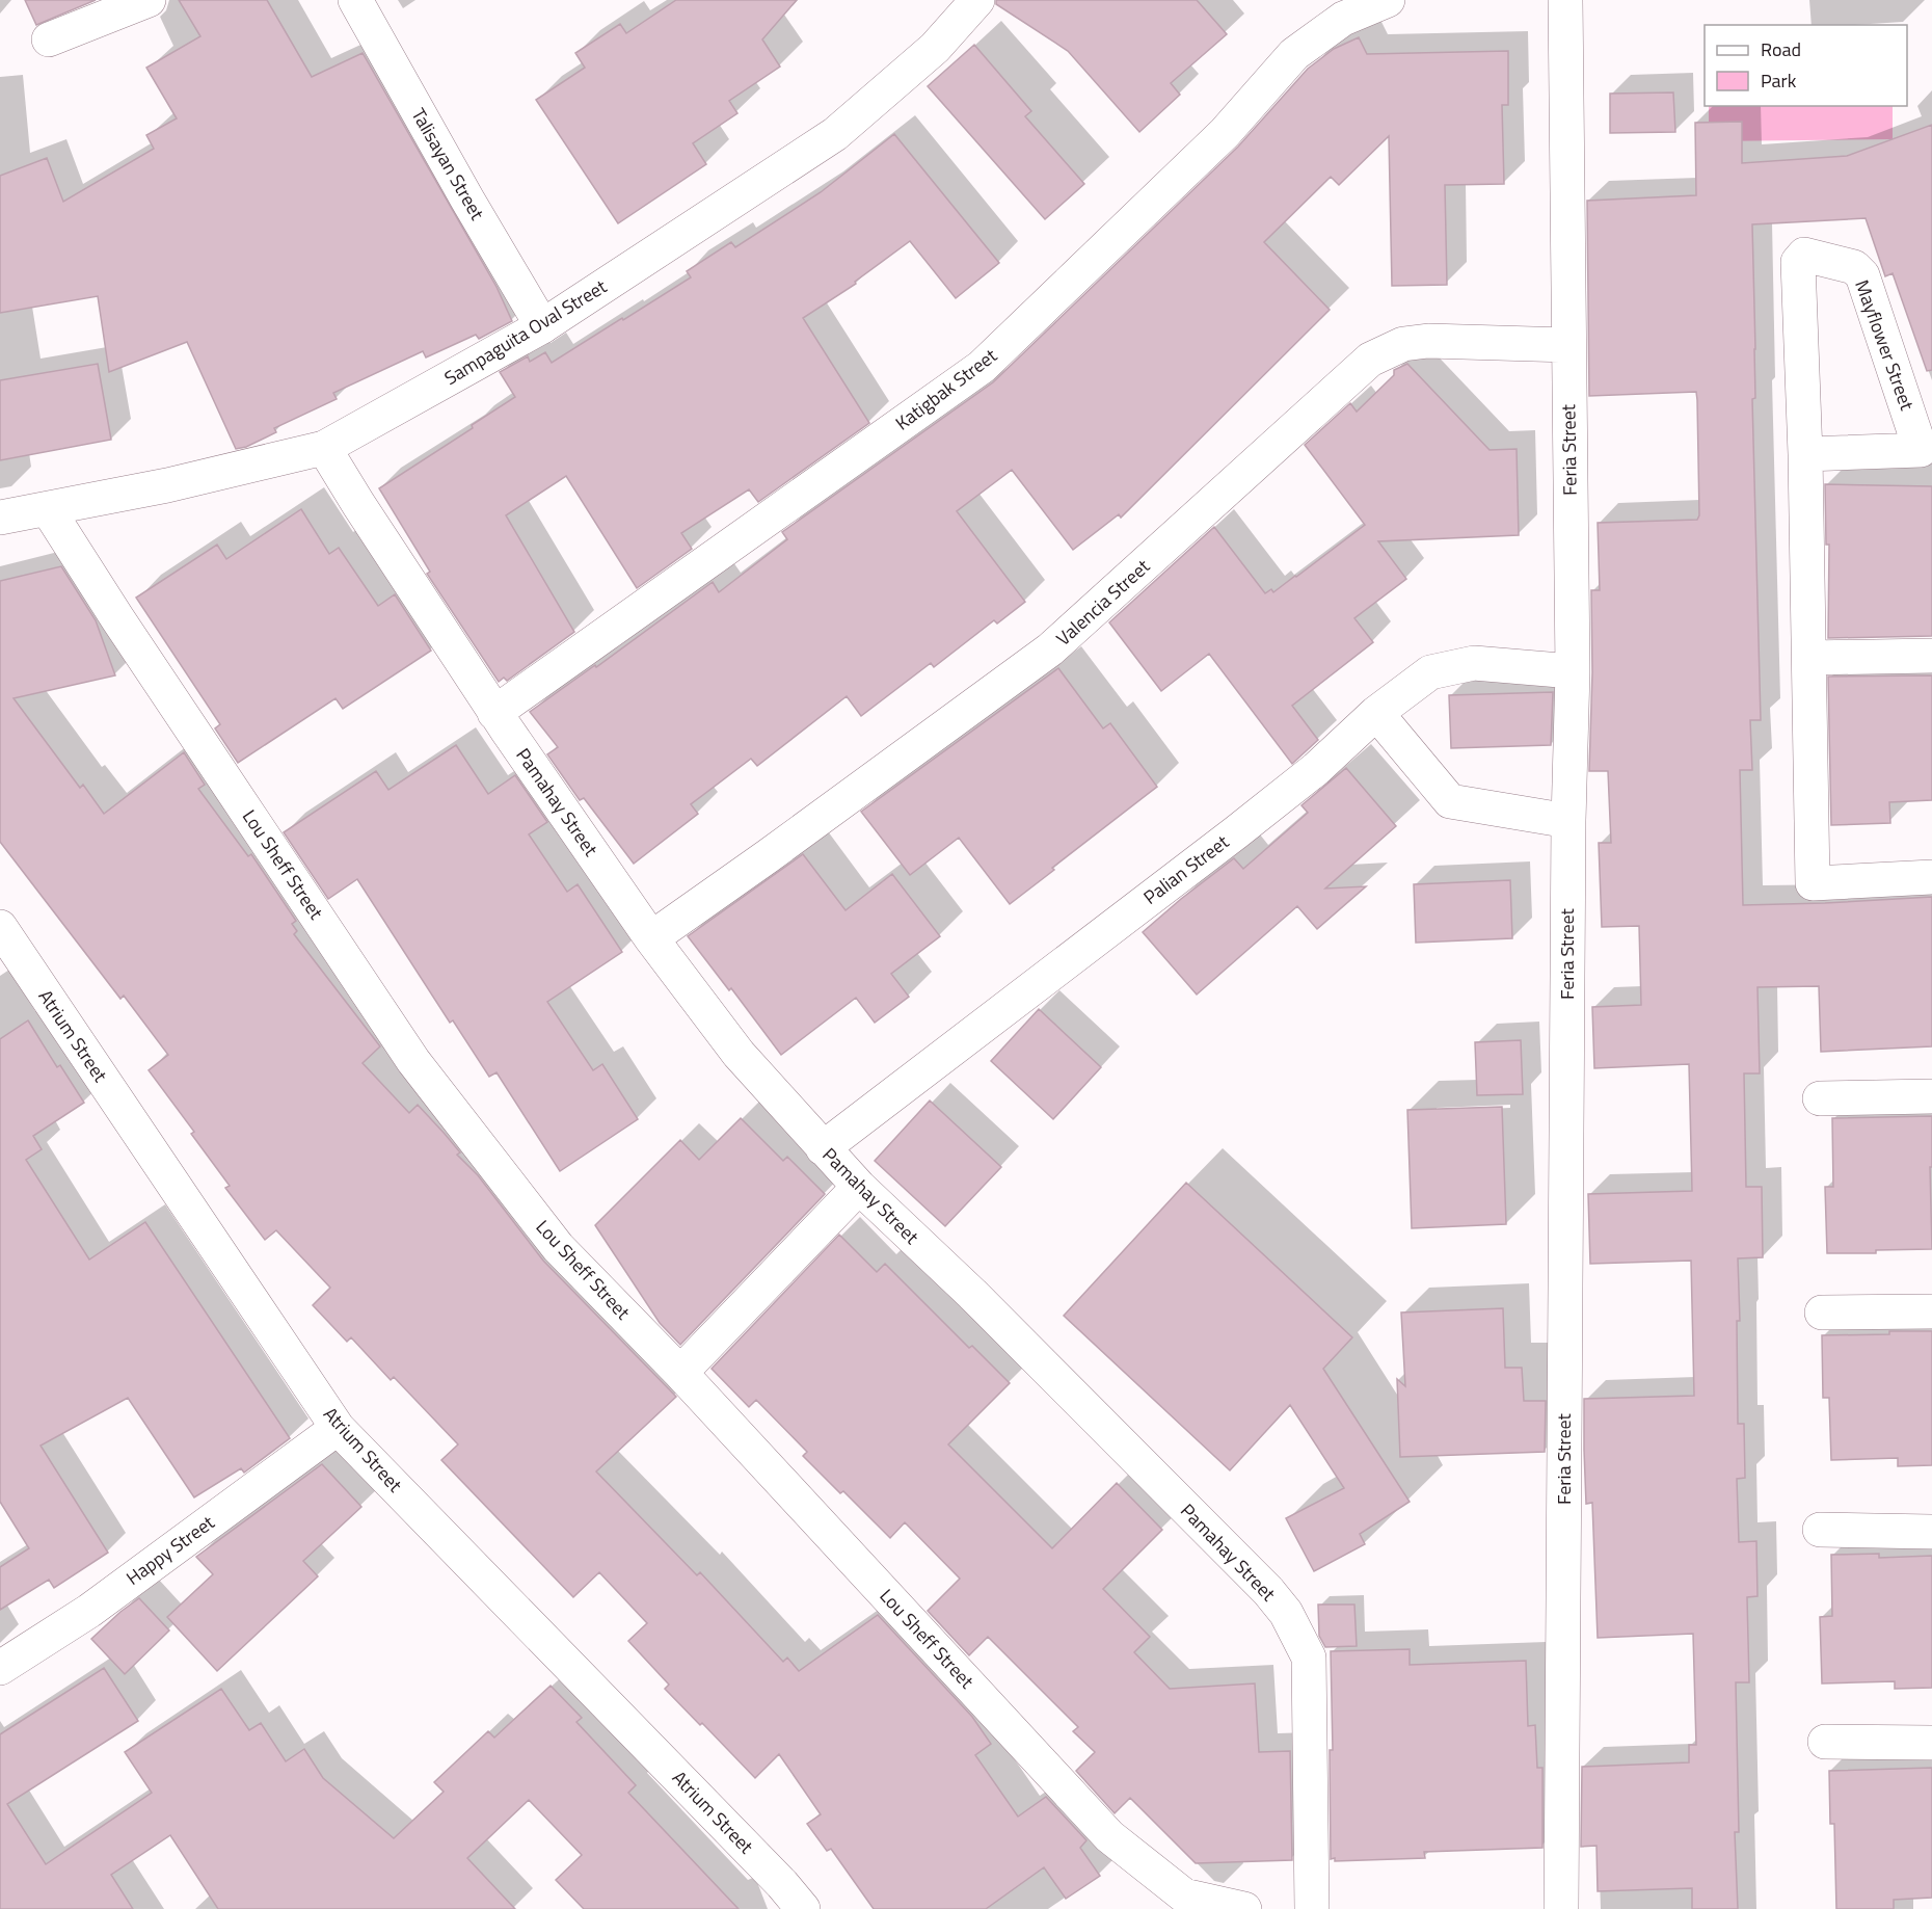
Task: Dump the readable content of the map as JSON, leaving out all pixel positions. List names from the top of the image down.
{
  "streets": {
    "street": [
      "Talisayan Street",
      "Sampaguita Oval Street",
      "Mayflower Street",
      "Katigbak Street",
      "Feria Street",
      "Valencia Street",
      "Pamahay Street",
      "Lou Sheff Street",
      "Palian Street",
      "Atrium Street",
      "Happy Street"
    ]
  },
  "crossings": [
    ["Talisayan Street", "Sampaguita Oval Street"],
    ["Sampaguita Oval Street", "Pamahay Street"],
    ["Sampaguita Oval Street", "Lou Sheff Street"],
    ["Katigbak Street", "Pamahay Street"],
    ["Feria Street", "Valencia Street"],
    ["Feria Street", "Palian Street"],
    ["Valencia Street", "Pamahay Street"],
    ["Pamahay Street", "Palian Street"],
    ["Atrium Street", "Happy Street"]
  ],
  "legend": ["Road", "Park"]
}
